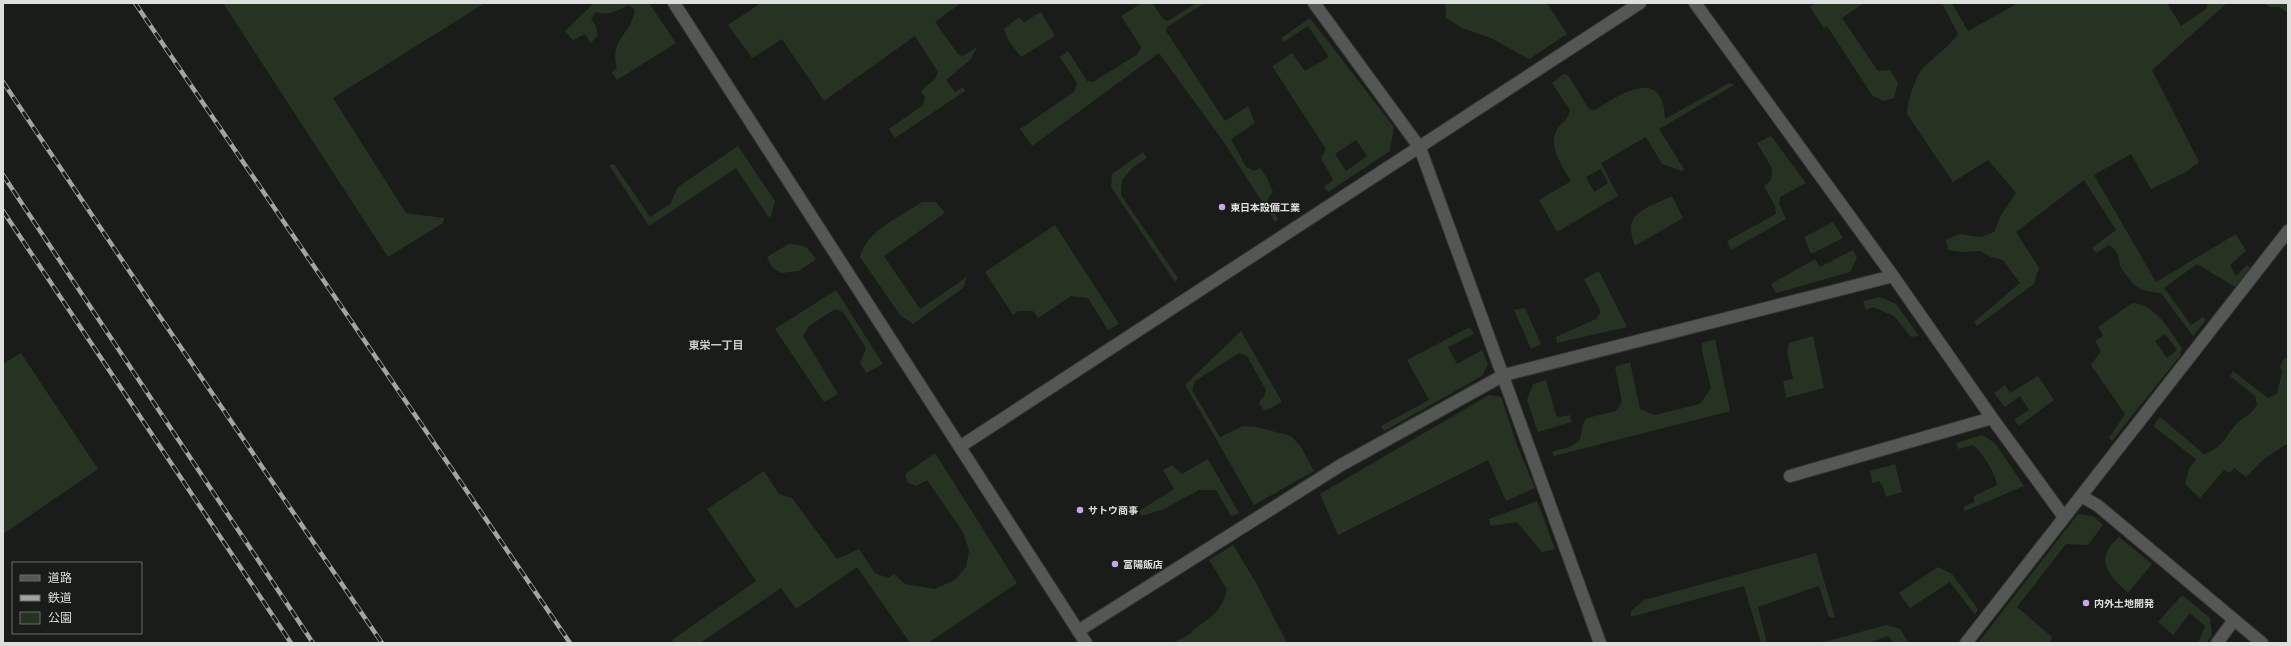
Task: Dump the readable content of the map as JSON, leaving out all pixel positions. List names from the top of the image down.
{
  "districts": ["東栄一丁目"],
  "places": [
    "東日本設備工業",
    "サトウ商事",
    "冨陽飯店",
    "内外土地開発"
  ],
  "legend": ["道路", "鉄道", "公園"]
}
